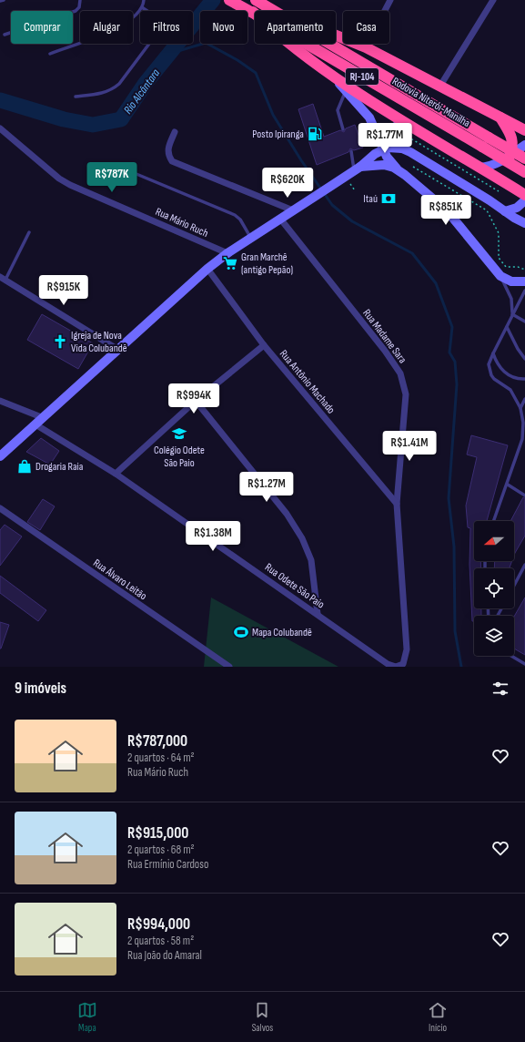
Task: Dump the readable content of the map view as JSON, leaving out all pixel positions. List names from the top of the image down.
{
  "streets": {
    "highway": ["RJ-104", "Rodovia Niterói-Manilha"],
    "street": [
      "Rua Mário Ruch",
      "Rua Madame Sara",
      "Rua Antônio Machado",
      "Rua Álvaro Leitão",
      "Rua Odete São Paio"
    ]
  },
  "crossings": [
    ["Rua Madame Sara", "Rua Antônio Machado"],
    ["Rua Madame Sara", "Rua Odete São Paio"]
  ],
  "water": ["Rio Alcântara"],
  "places": {
    "fuel station": ["Posto Ipiranga"],
    "bank": ["Itaú"],
    "supermarket": ["Gran Marchê (antigo Pepão)"],
    "church": ["Igreja de Nova Vida Colubandê"],
    "school or university": ["Colégio Odete São Paio"],
    "shop": ["Drogaria Raia"],
    "sports": ["Mapa Colubandê"]
  },
  "north": "left",
  "page": {
    "chip": [
      "Comprar",
      "Alugar",
      "Filtros",
      "Novo",
      "Apartamento",
      "Casa"
    ],
    "price": [
      "R$1.77M",
      "R$787K",
      "R$620K",
      "R$851K",
      "R$915K",
      "R$994K",
      "R$1.41M",
      "R$1.27M",
      "R$1.38M"
    ],
    "heading": "9 imóveis",
    "list": [
      {
        "name": "R$787,000",
        "note": "2 quartos · 64 m² · Rua Mário Ruch"
      },
      {
        "name": "R$915,000",
        "note": "2 quartos · 68 m² · Rua Ermínio Cardoso"
      },
      {
        "name": "R$994,000",
        "note": "2 quartos · 58 m² · Rua João do Amaral"
      }
    ],
    "tabs": ["Mapa", "Salvos", "Início"]
  }
}
